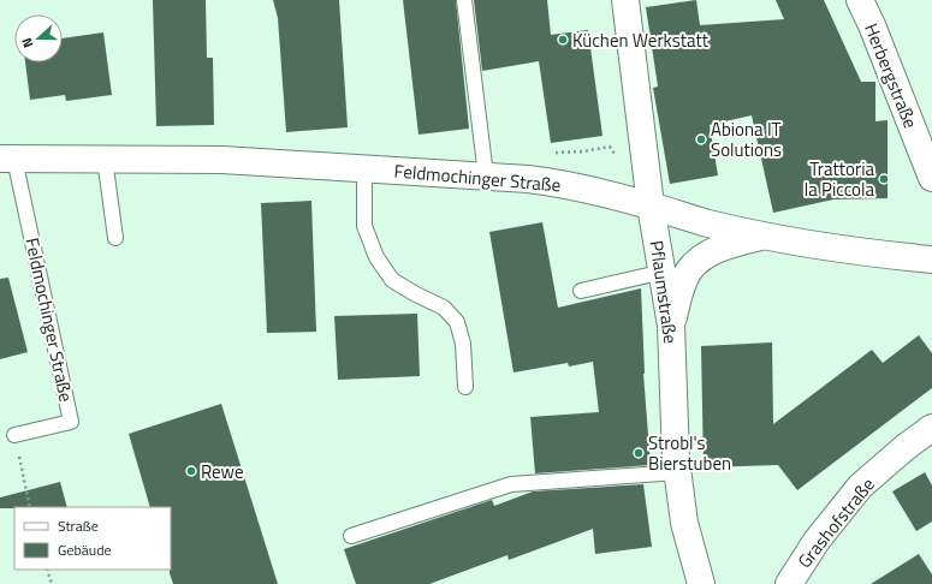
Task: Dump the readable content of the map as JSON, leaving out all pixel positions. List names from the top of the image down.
{
  "streets": {
    "main road": [
      "Herbergstraße",
      "Feldmochinger Straße",
      "Pflaumstraße",
      "Grashofstraße"
    ]
  },
  "crossings": [
    ["Feldmochinger Straße", "Pflaumstraße"]
  ],
  "places": [
    "Küchen Werkstatt",
    "Abiona IT Solutions",
    "Trattoria la Piccola",
    "Strobl's Bierstuben",
    "Rewe"
  ],
  "legend": ["Straße", "Gebäude"],
  "north": "left"
}
